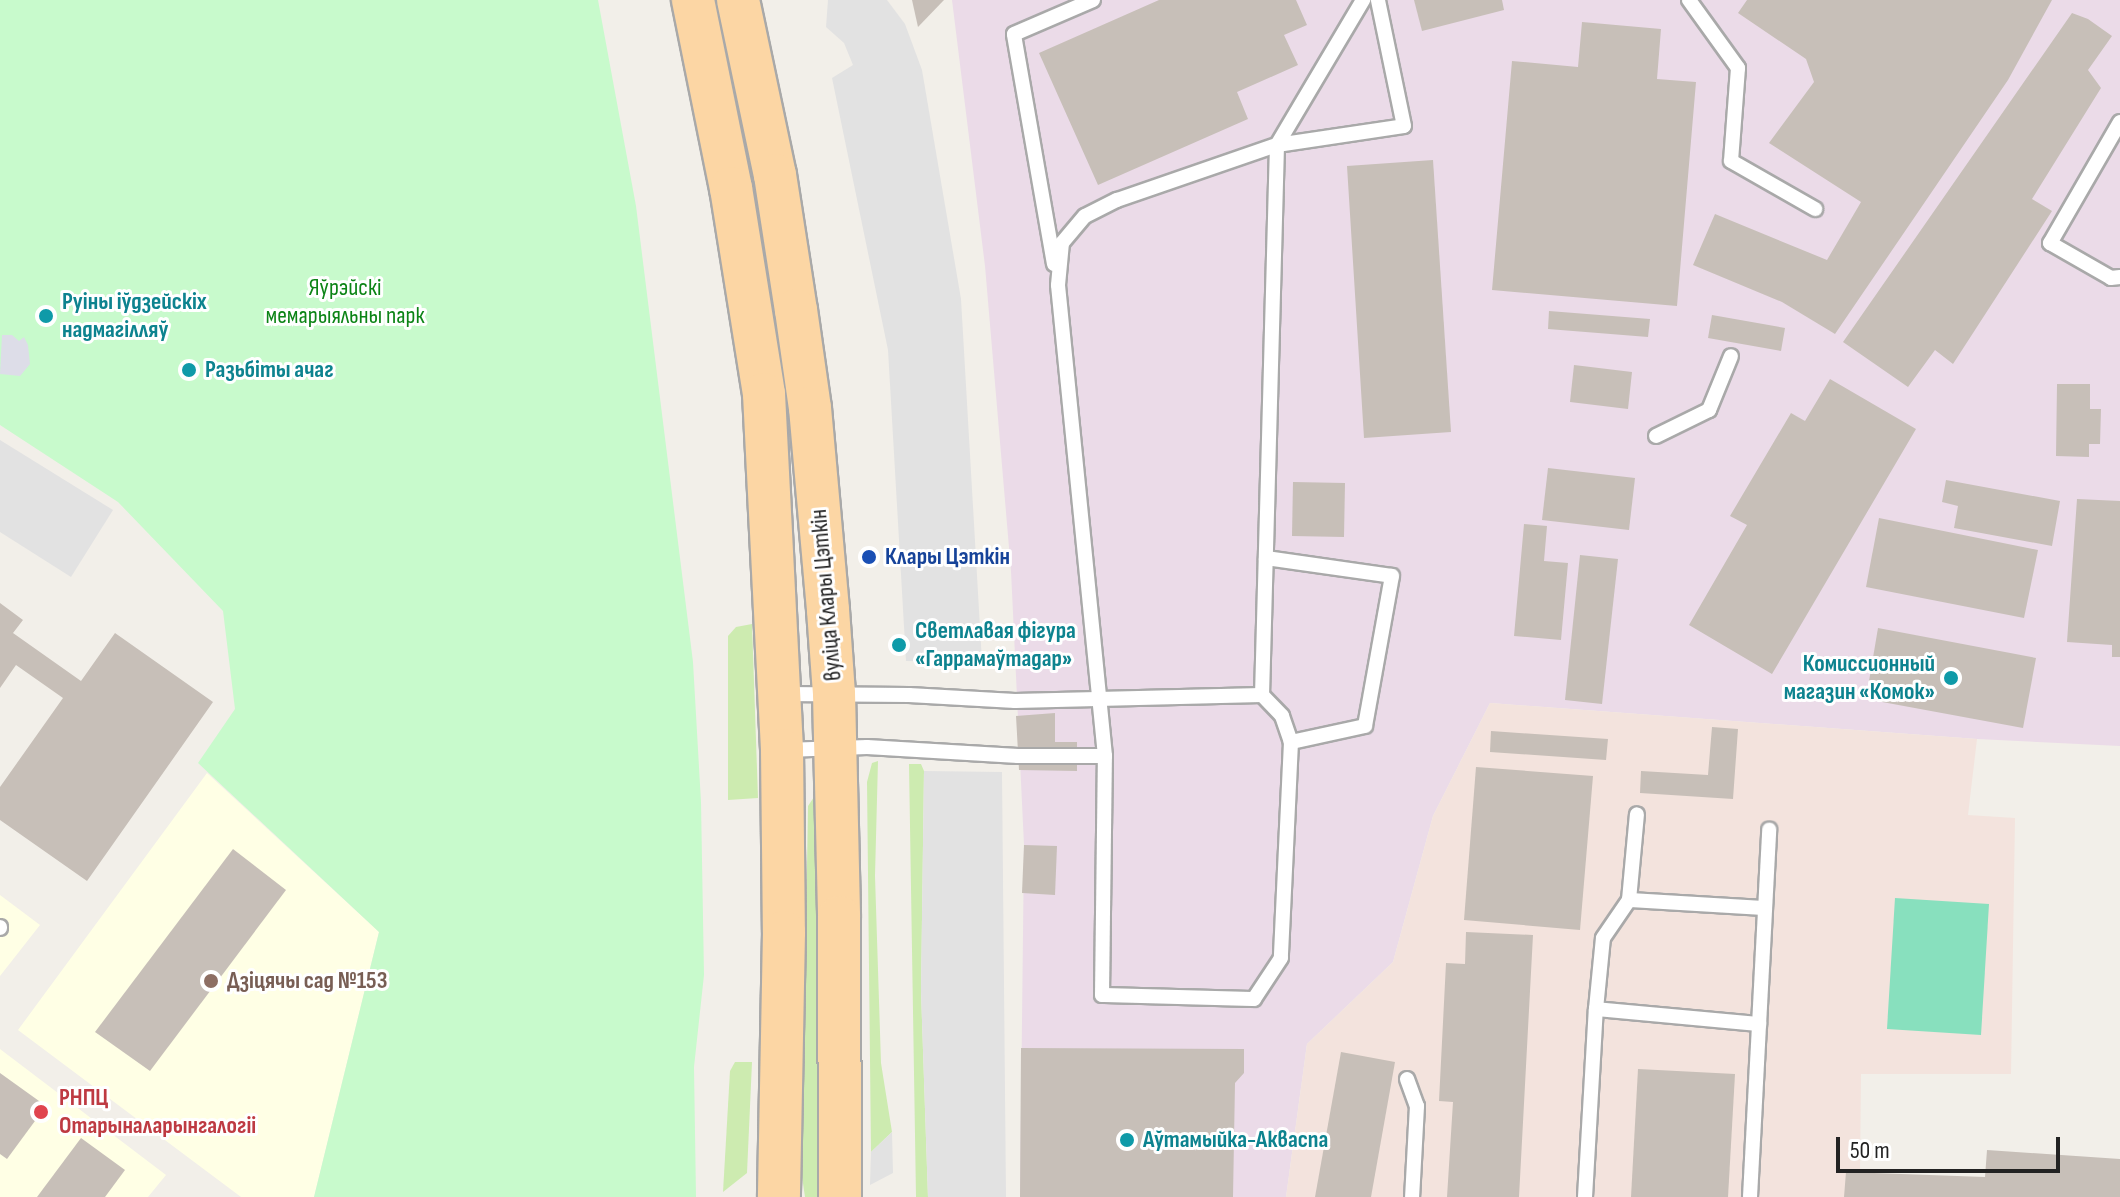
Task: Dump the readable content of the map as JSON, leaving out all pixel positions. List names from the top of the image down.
{
  "streets": {
    "main road": ["вуліца Клары Цэткін"]
  },
  "parks": ["Яўрэйскі мемарыяльны парк"],
  "places": [
    "Руіны іўдзейскіх надмагілляў",
    "Разьбіты ачаг",
    "Клары Цэткін",
    "Светлавая фігура «Гаррамаўтадар»",
    "Комиссионный магазин «Комок»",
    "Дзіцячы сад №153",
    "РНПЦ Отарыналарынгалогіі",
    "Аўтамыйка-Акваспа"
  ],
  "scale_bar": "50 m"
}
